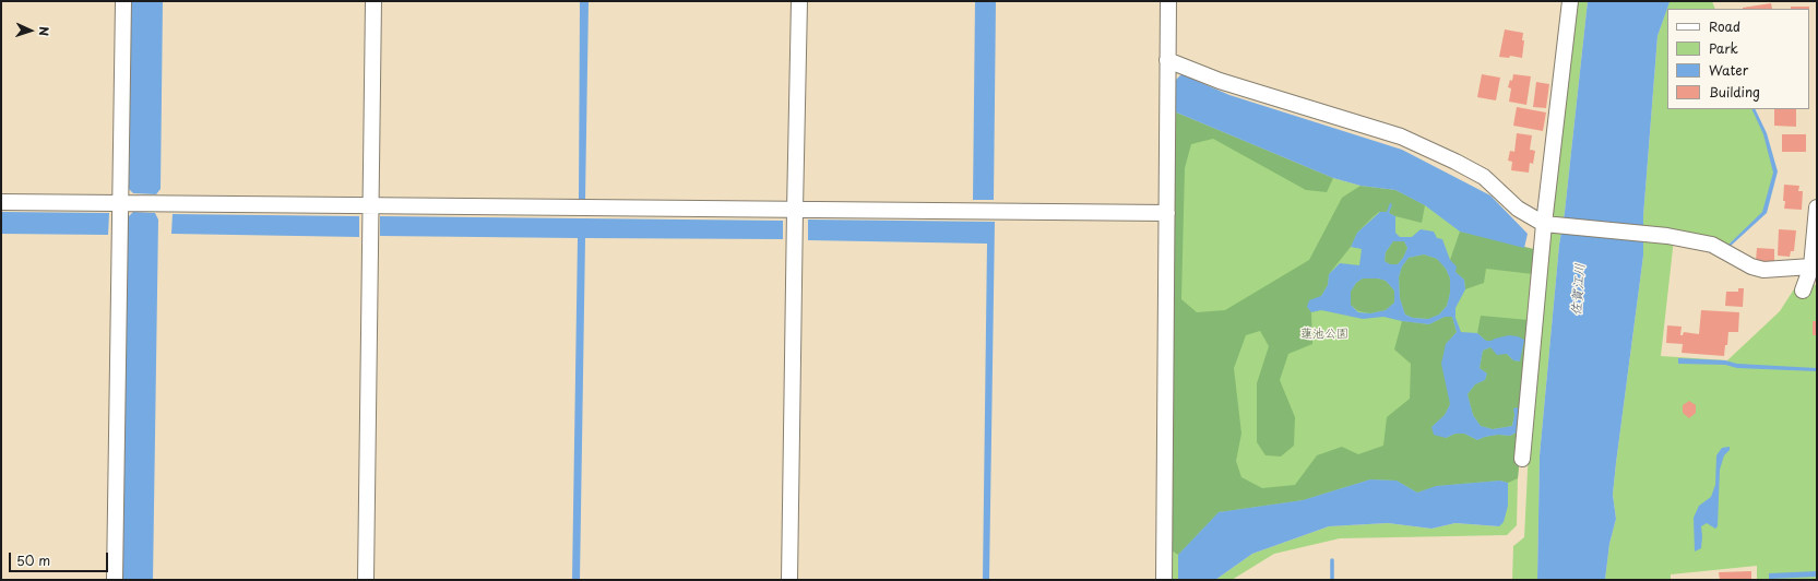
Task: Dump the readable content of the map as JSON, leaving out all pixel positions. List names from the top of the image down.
{
  "water": ["佐賀江川"],
  "parks": ["蓮池公園"],
  "legend": [
    "Road",
    "Park",
    "Water",
    "Building"
  ],
  "scale_bar": "50 m",
  "north": "right"
}
